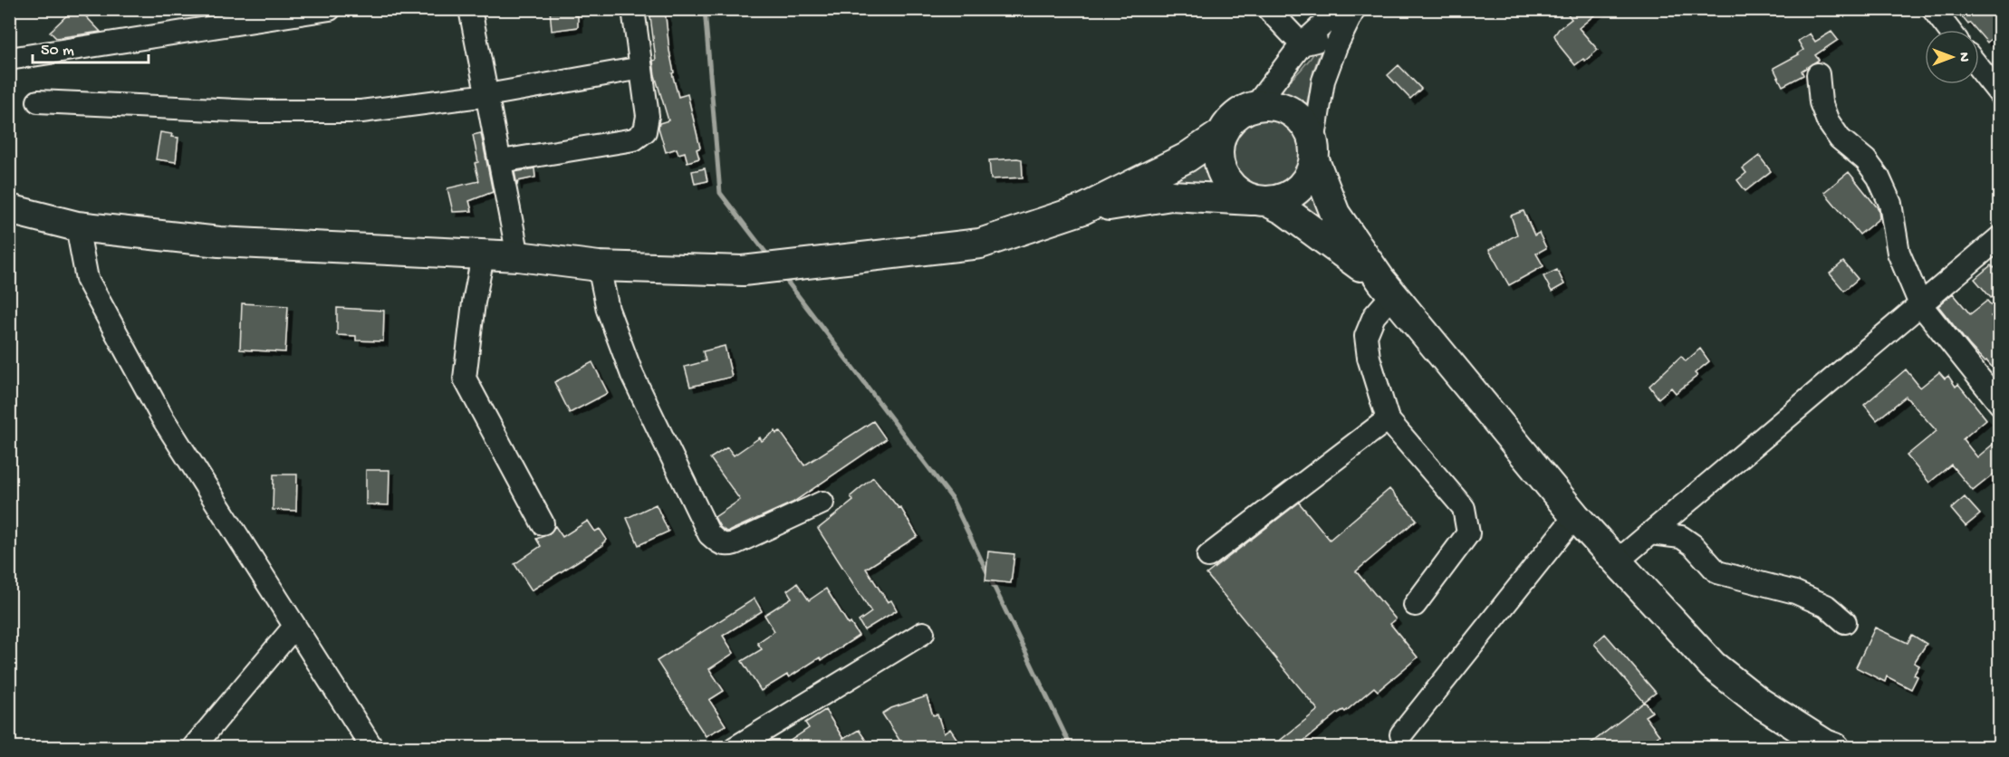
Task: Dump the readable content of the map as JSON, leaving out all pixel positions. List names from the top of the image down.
{
  "scale_bar": "50 m",
  "north": "right"
}
